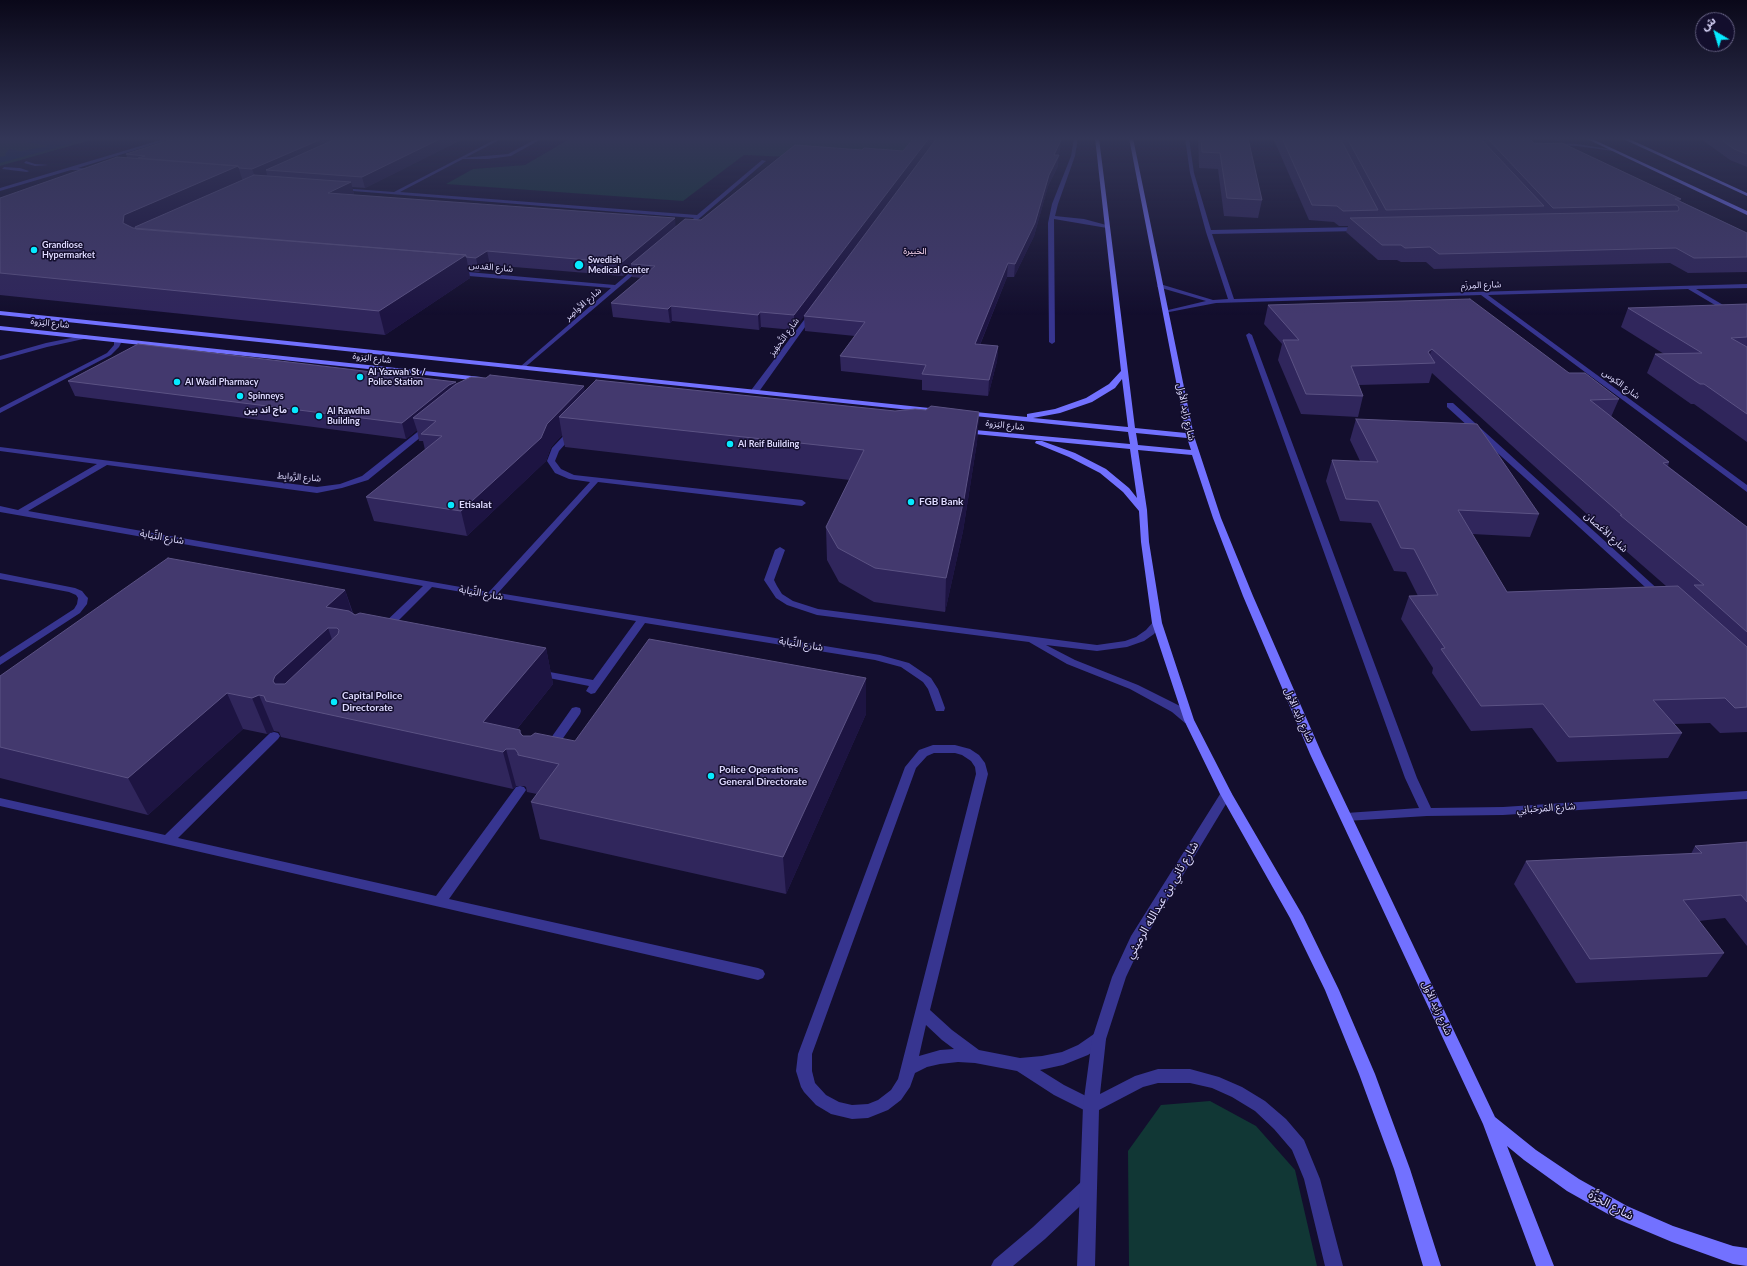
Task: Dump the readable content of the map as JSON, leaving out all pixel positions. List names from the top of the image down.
{
  "streets": {
    "main road": ["شارع اليَزوة", "شارع زايد الأول", "شارع الجَزَّة"],
    "street": [
      "شارع القدس",
      "شارع المِرزَم",
      "شارع الأواصِر",
      "شارع التَّحفِيز",
      "شارع الكوس",
      "شارع الرَّوابِط",
      "شارع الأغصان",
      "شارع النِّيابة",
      "شارع المَرحَبانِي",
      "شارع ثاني بن عبدالله الرميثي"
    ]
  },
  "crossings": [
    ["شارع القدس", "شارع الأواصِر"],
    ["شارع المِرزَم", "شارع الكوس"],
    ["شارع المِرزَم", "شارع زايد الأول"],
    ["شارع الأواصِر", "شارع اليَزوة"],
    ["شارع اليَزوة", "شارع التَّحفِيز"],
    ["شارع اليَزوة", "شارع زايد الأول"],
    ["شارع زايد الأول", "شارع المَرحَبانِي"],
    ["شارع زايد الأول", "شارع الجَزَّة"]
  ],
  "districts": ["الخبيرة"],
  "places": [
    "Grandiose Hypermarket",
    "Swedish Medical Center",
    "Al Yazwah St / Police Station",
    "Al Wadi Pharmacy",
    "Spinneys",
    "ماج اند بين",
    "Al Rawdha Building",
    "Al Reif Building",
    "FGB Bank",
    "Etisalat",
    "Capital Police Directorate",
    "Police Operations General Directorate"
  ],
  "north": "top left"
}
